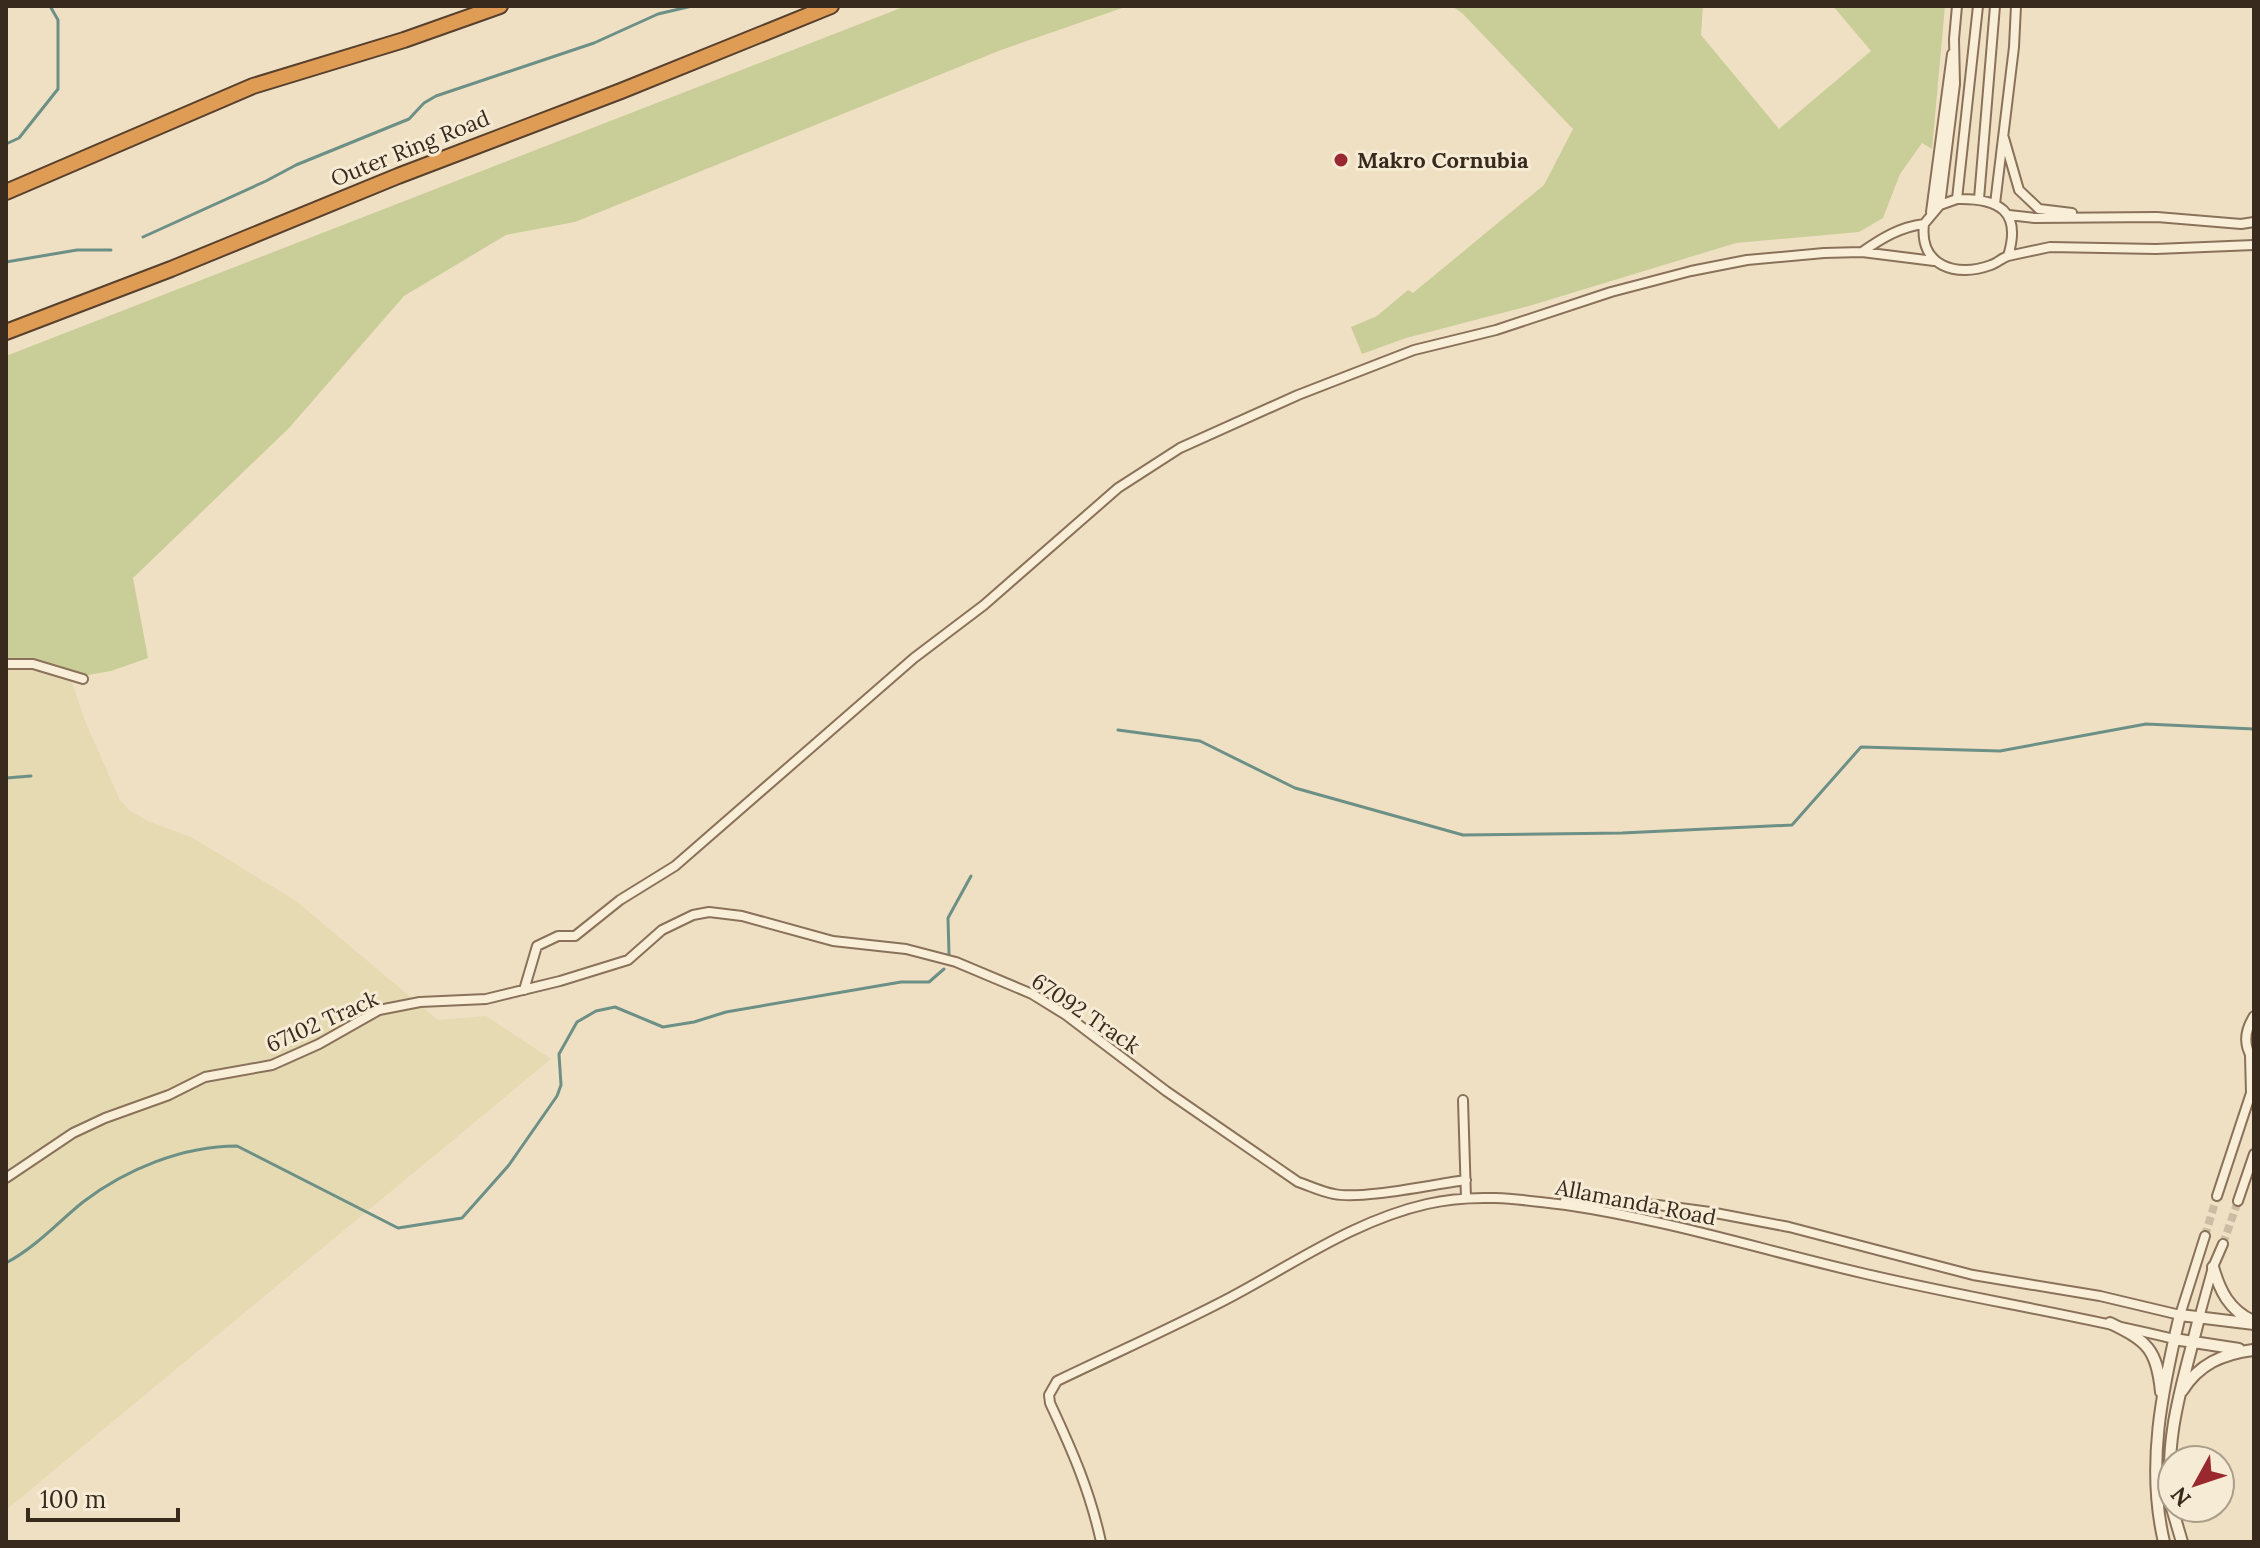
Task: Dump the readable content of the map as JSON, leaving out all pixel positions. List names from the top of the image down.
{
  "streets": {
    "highway": ["Outer Ring Road"],
    "street": ["67092 Track", "67102 Track", "Allamanda Road"]
  },
  "crossings": [
    ["67092 Track", "67102 Track"]
  ],
  "places": ["Makro Cornubia"],
  "scale_bar": "100 m",
  "north": "bottom left"
}
